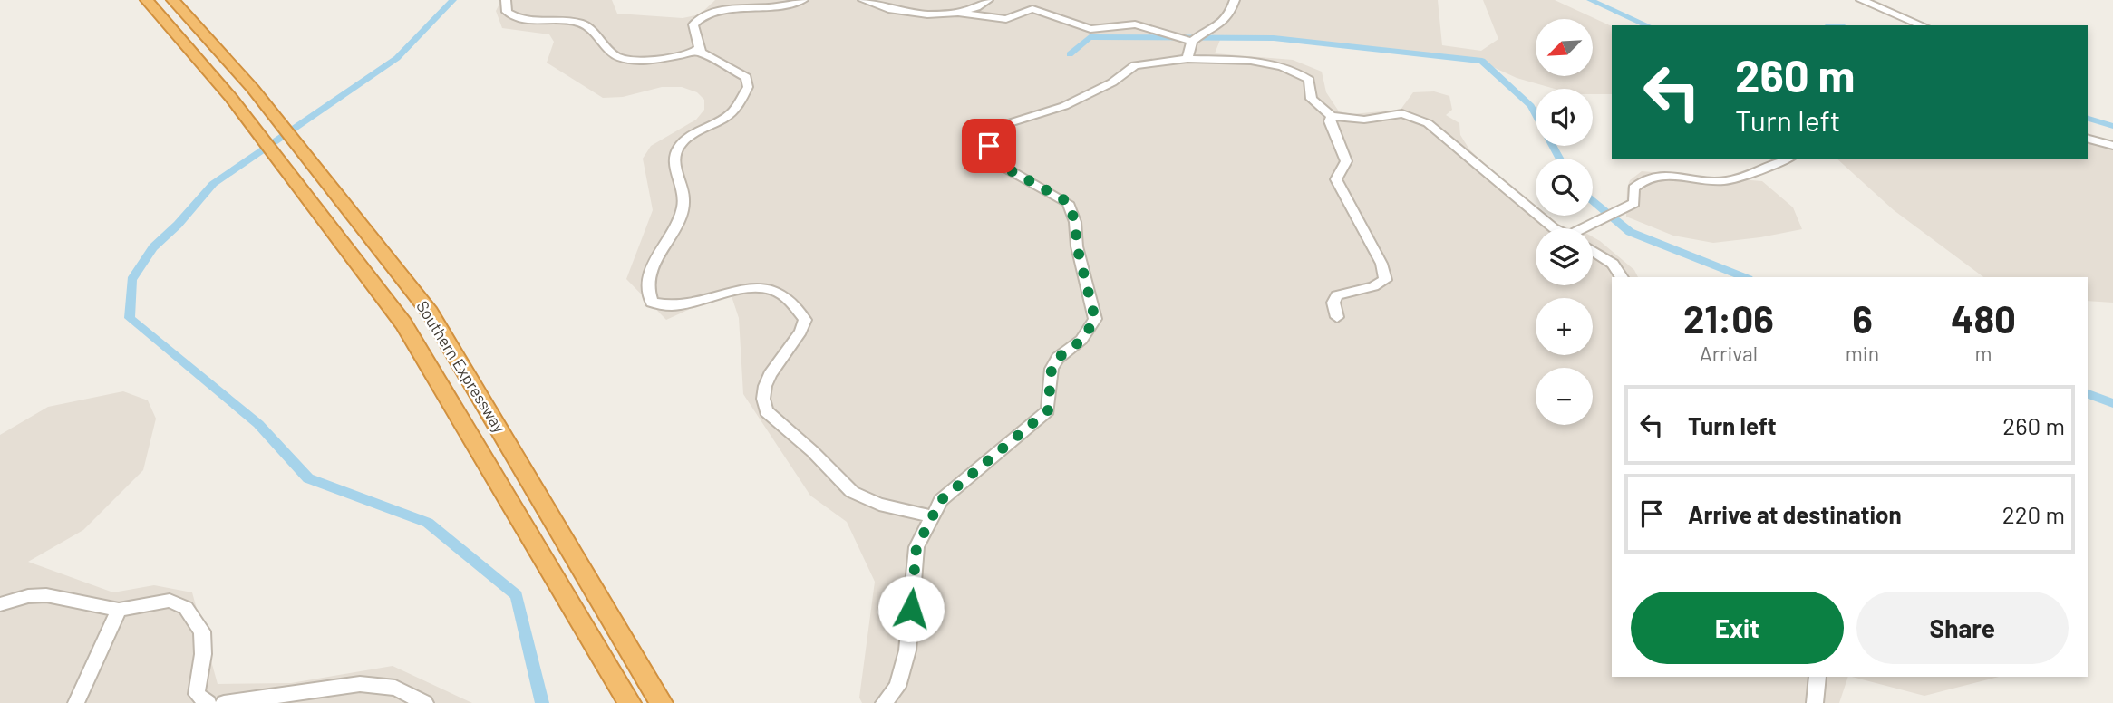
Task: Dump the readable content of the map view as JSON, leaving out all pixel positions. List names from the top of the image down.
{
  "streets": {
    "highway": ["Southern Expressway"]
  },
  "north": "bottom left",
  "page": {
    "map_buttons": ["+", "−"],
    "turn": ["260 m", "Turn left"],
    "eta": [
      "21:06",
      "Arrival",
      "6",
      "min",
      "480",
      "m"
    ],
    "list": [
      {
        "name": "Turn left",
        "value": "260 m"
      },
      {
        "name": "Arrive at destination",
        "value": "220 m"
      }
    ],
    "buttons": ["Exit", "Share"]
  }
}
